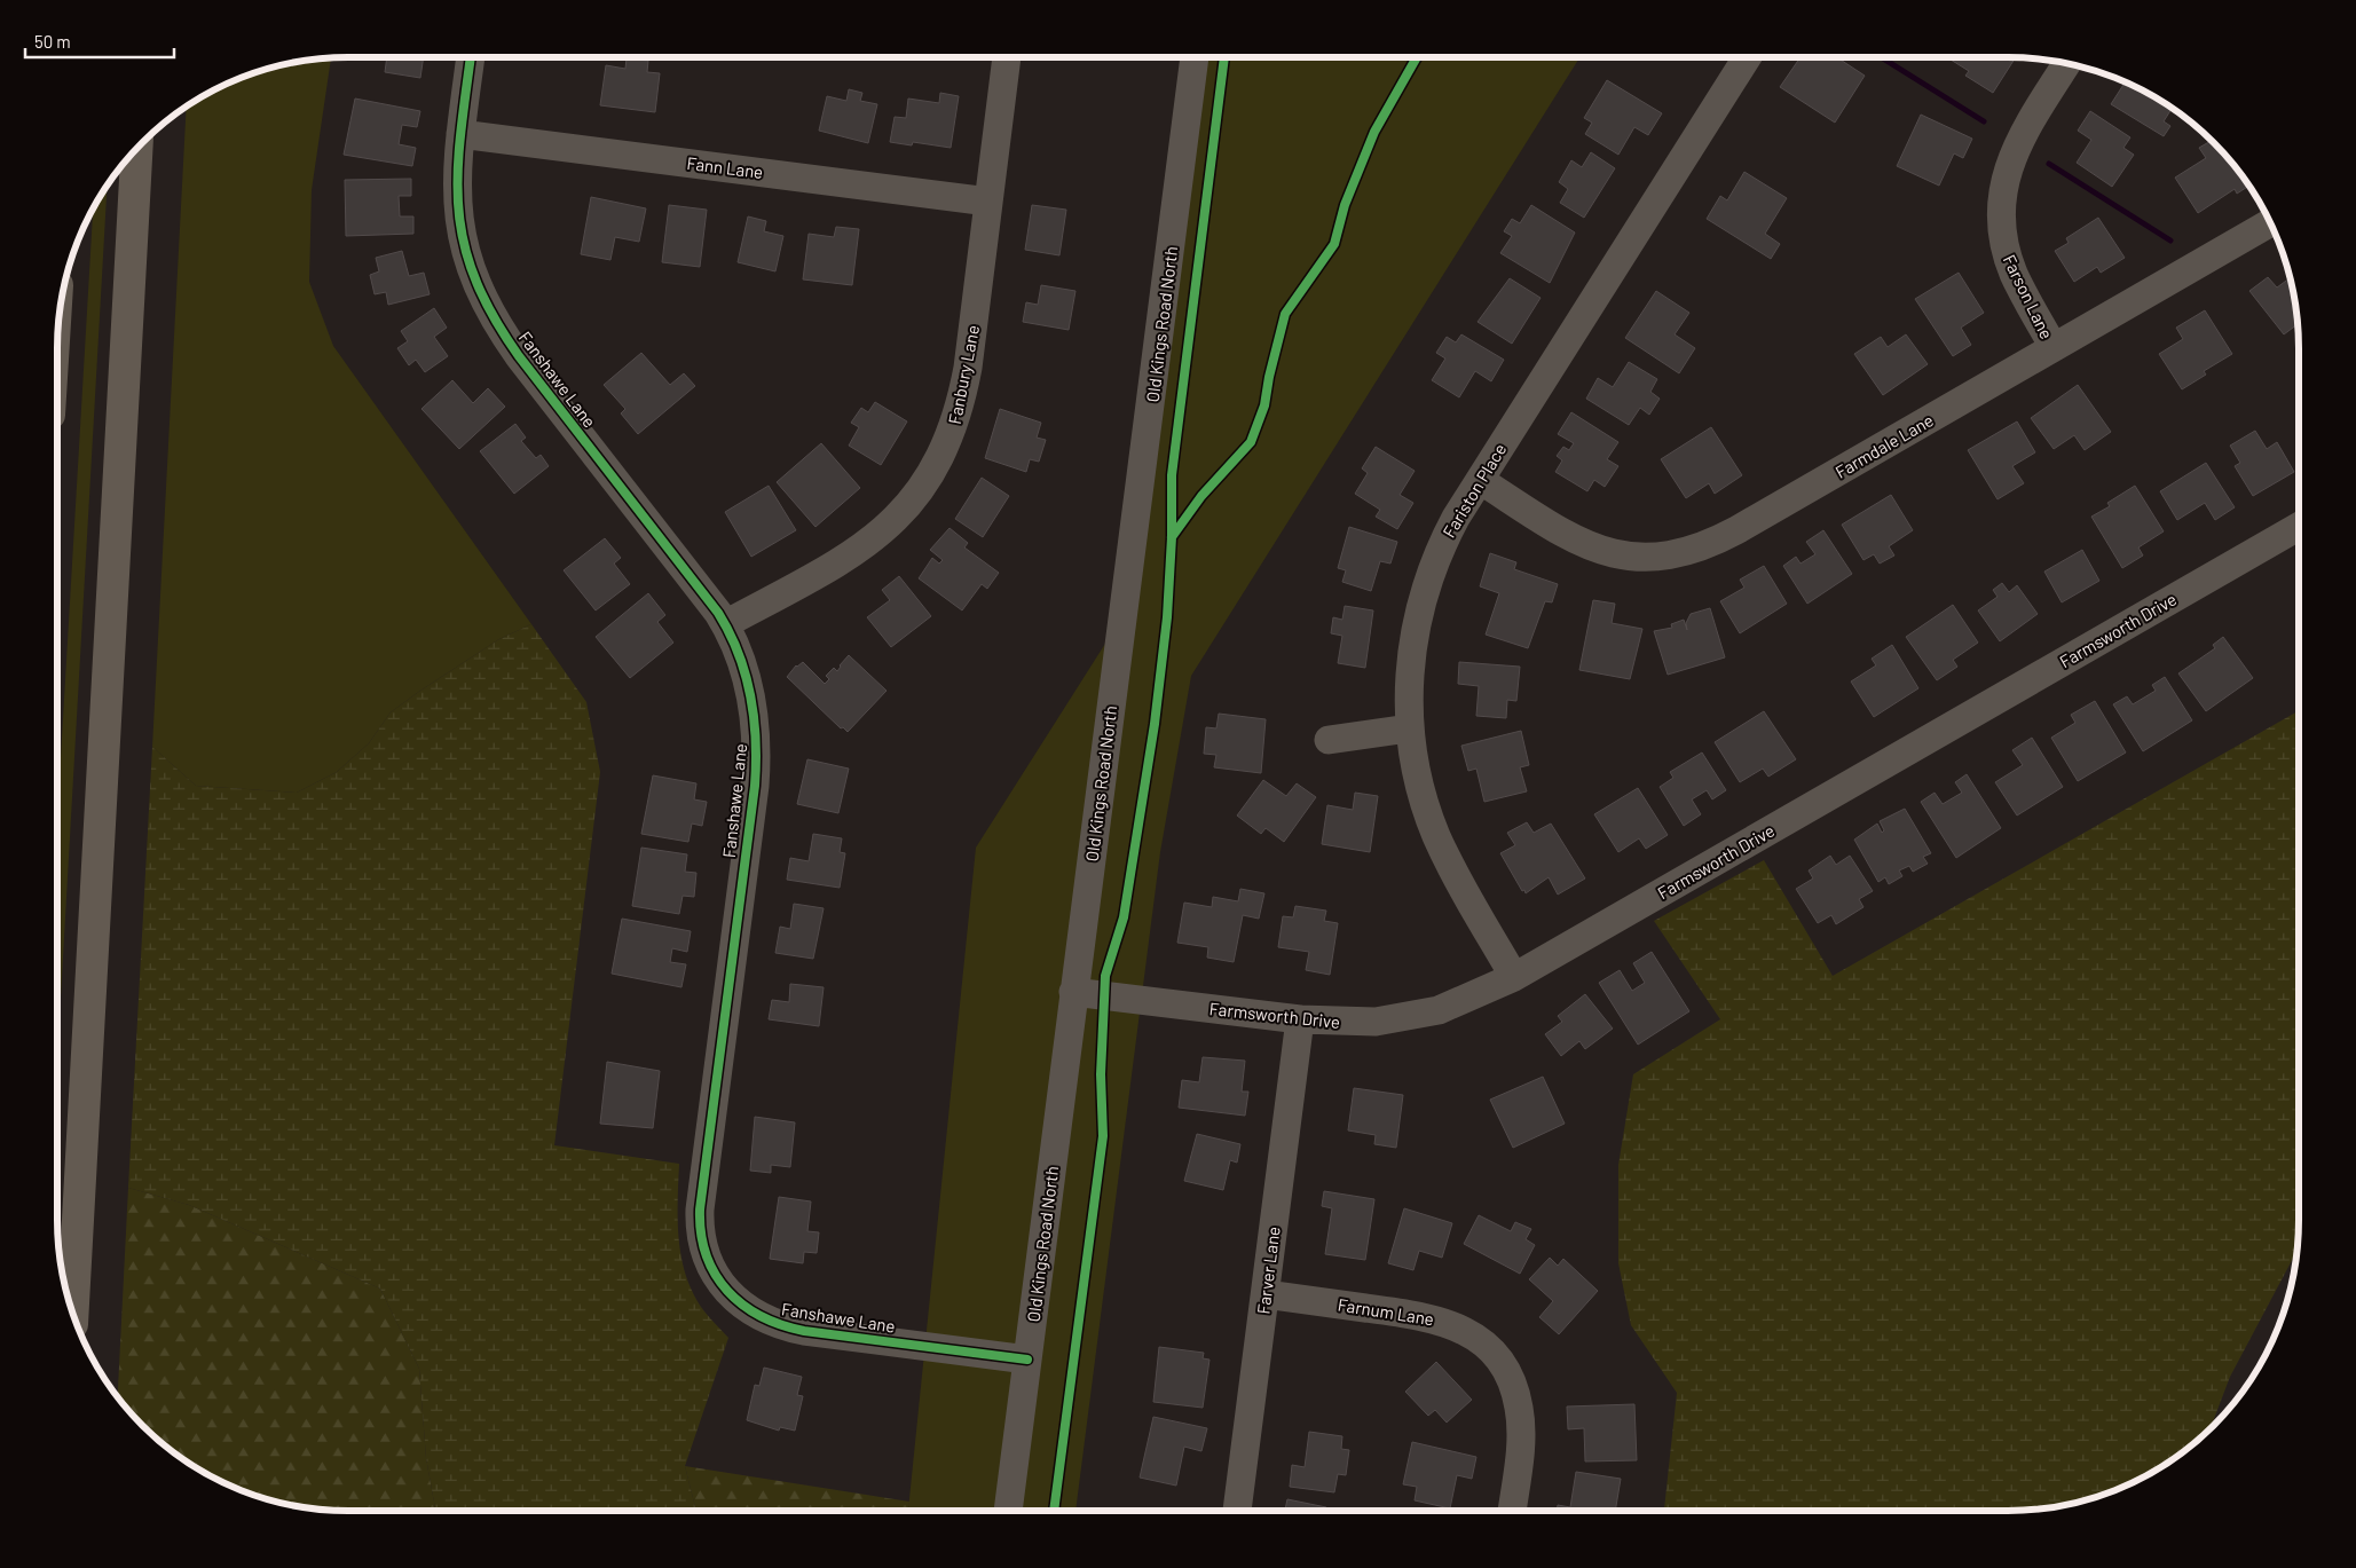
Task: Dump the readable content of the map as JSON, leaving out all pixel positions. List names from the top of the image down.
{
  "streets": {
    "street": [
      "Fann Lane",
      "Farson Lane",
      "Old Kings Road North",
      "Fanbury Lane",
      "Fanshawe Lane",
      "Farmdale Lane",
      "Fariston Place",
      "Farmsworth Drive",
      "Farver Lane",
      "Farnum Lane"
    ]
  },
  "crossings": [
    ["Fann Lane", "Fanbury Lane"],
    ["Fann Lane", "Fanshawe Lane"],
    ["Farson Lane", "Farmdale Lane"],
    ["Old Kings Road North", "Fanshawe Lane"],
    ["Old Kings Road North", "Farmsworth Drive"],
    ["Fanbury Lane", "Fanshawe Lane"],
    ["Farmdale Lane", "Fariston Place"],
    ["Fariston Place", "Farmsworth Drive"],
    ["Farmsworth Drive", "Farver Lane"],
    ["Farver Lane", "Farnum Lane"]
  ],
  "scale_bar": "50 m"
}
